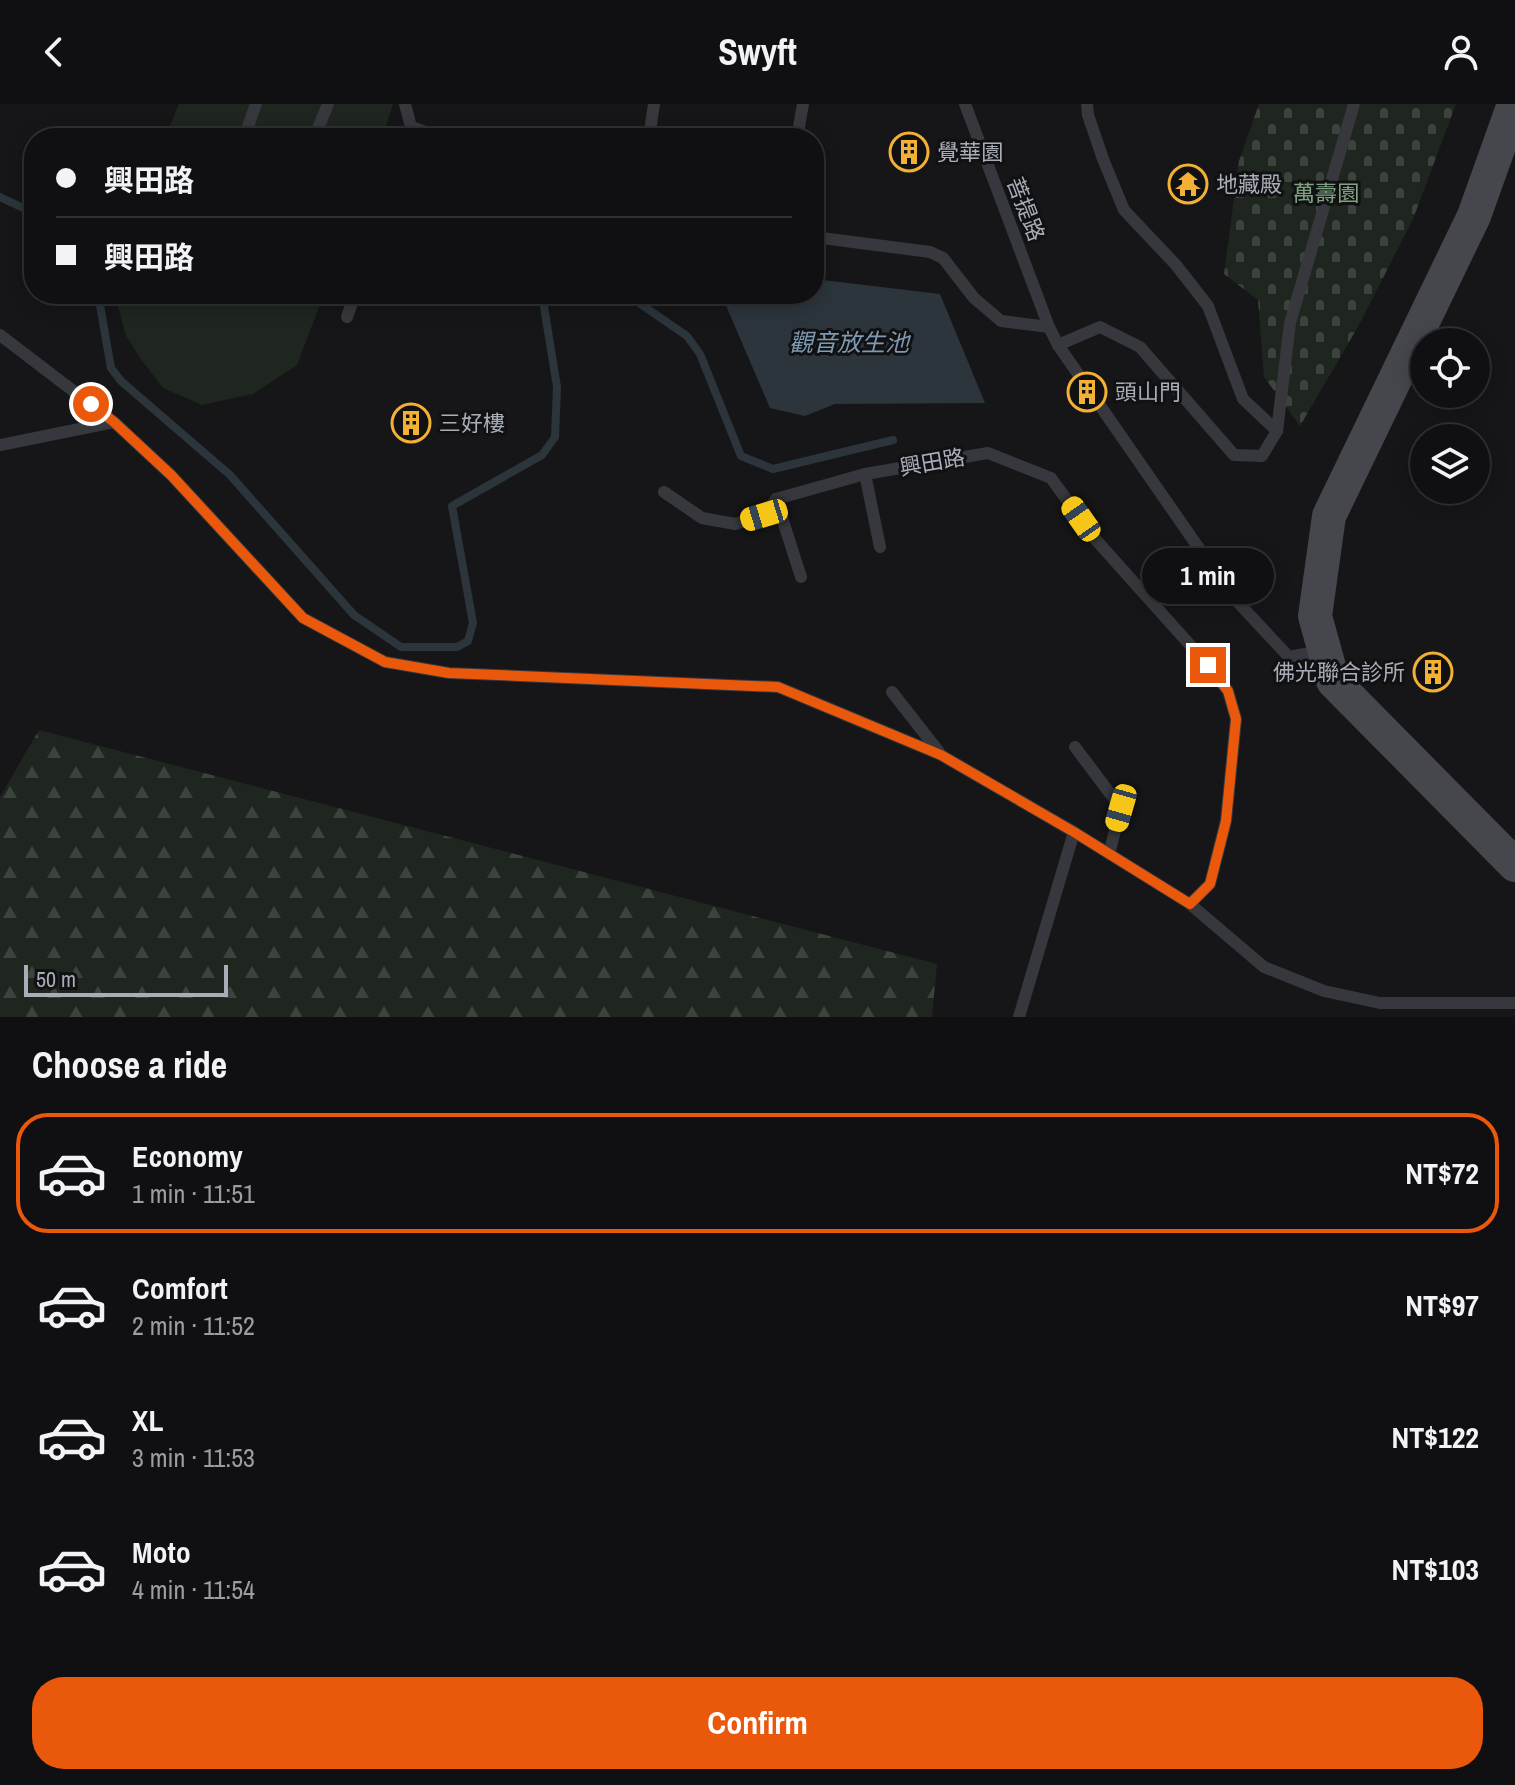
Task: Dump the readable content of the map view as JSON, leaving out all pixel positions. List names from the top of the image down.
{
  "streets": {
    "lane": ["菩提路", "興田路"]
  },
  "water": ["觀音放生池"],
  "parks": ["萬壽園"],
  "places": {
    "building": [
      "覺華園",
      "頭山門",
      "三好樓",
      "佛光聯合診所"
    ],
    "temple": ["地藏殿"]
  },
  "scale_bar": "50 m",
  "page": {
    "header": "Swyft",
    "banner": ["興田路", "興田路"],
    "bubble": "1 min",
    "scale": "50 m",
    "heading": "Choose a ride",
    "list": [
      {
        "name": "Economy",
        "note": "1 min · 11:51",
        "value": "NT$72"
      },
      {
        "name": "Comfort",
        "note": "2 min · 11:52",
        "value": "NT$97"
      },
      {
        "name": "XL",
        "note": "3 min · 11:53",
        "value": "NT$122"
      },
      {
        "name": "Moto",
        "note": "4 min · 11:54",
        "value": "NT$103"
      }
    ],
    "buttons": "Confirm"
  }
}
